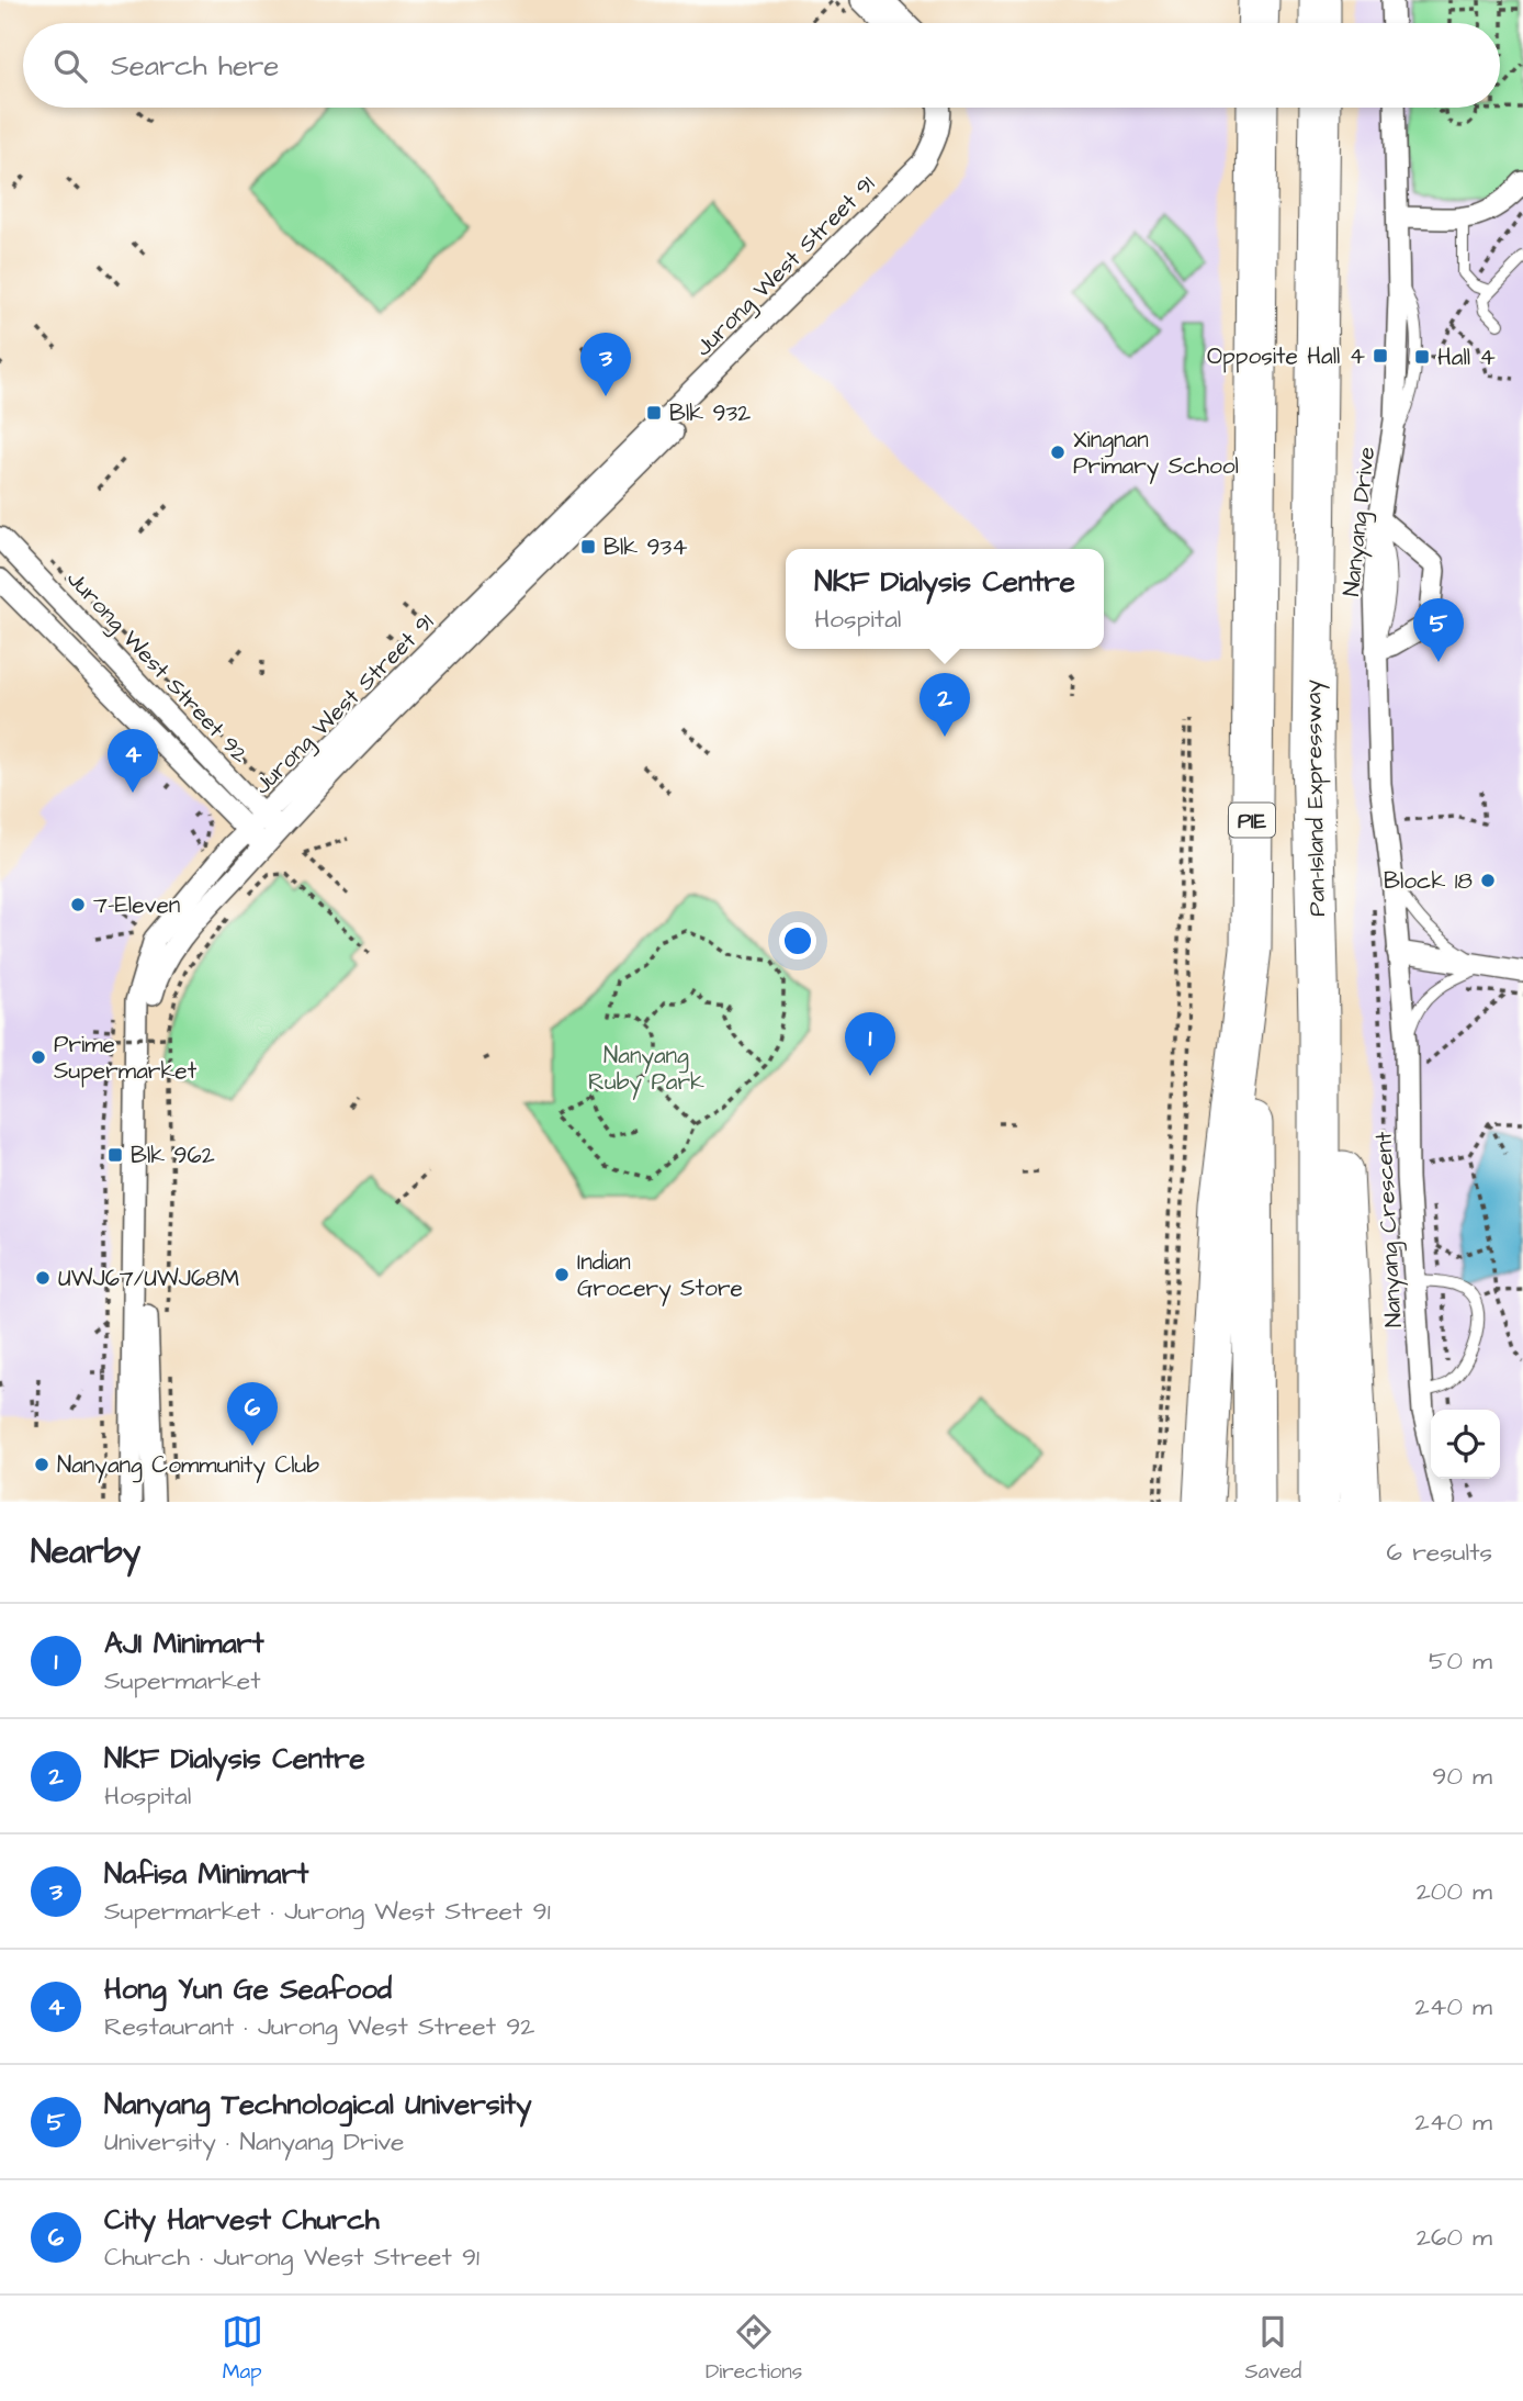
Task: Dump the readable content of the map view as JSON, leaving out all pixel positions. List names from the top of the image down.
{
  "streets": {
    "highway": ["Pan-Island Expressway", "PIE"],
    "street": [
      "Jurong West Street 91",
      "Nanyang Drive",
      "Jurong West Street 92",
      "Nanyang Crescent"
    ]
  },
  "crossings": [
    ["Jurong West Street 91", "Jurong West Street 92"],
    ["Nanyang Drive", "Nanyang Crescent"]
  ],
  "parks": ["Nanyang Ruby Park"],
  "places": {
    "transit": [
      "Opposite Hall 4",
      "Hall 4",
      "Blk 932",
      "Blk 934",
      "Blk 962"
    ],
    "other": [
      "Xingnan Primary School",
      "Block 18",
      "7-Eleven",
      "Prime Supermarket",
      "Indian Grocery Store",
      "UWJ67/UWJ68M",
      "Nanyang Community Club"
    ]
  },
  "page": {
    "search": "Search here",
    "pins": [
      "3",
      "5",
      "2",
      "4",
      "1",
      "6"
    ],
    "popup": ["NKF Dialysis Centre", "Hospital"],
    "heading": ["Nearby", "6 results"],
    "list": [
      {
        "mark": "1",
        "name": "AJI Minimart",
        "note": "Supermarket",
        "value": "50 m"
      },
      {
        "mark": "2",
        "name": "NKF Dialysis Centre",
        "note": "Hospital",
        "value": "90 m"
      },
      {
        "mark": "3",
        "name": "Nafisa Minimart",
        "note": "Supermarket · Jurong West Street 91",
        "value": "200 m"
      },
      {
        "mark": "4",
        "name": "Hong Yun Ge Seafood",
        "note": "Restaurant · Jurong West Street 92",
        "value": "240 m"
      },
      {
        "mark": "5",
        "name": "Nanyang Technological University",
        "note": "University · Nanyang Drive",
        "value": "240 m"
      },
      {
        "mark": "6",
        "name": "City Harvest Church",
        "note": "Church · Jurong West Street 91",
        "value": "260 m"
      }
    ],
    "nav": ["Map", "Directions", "Saved"]
  }
}
